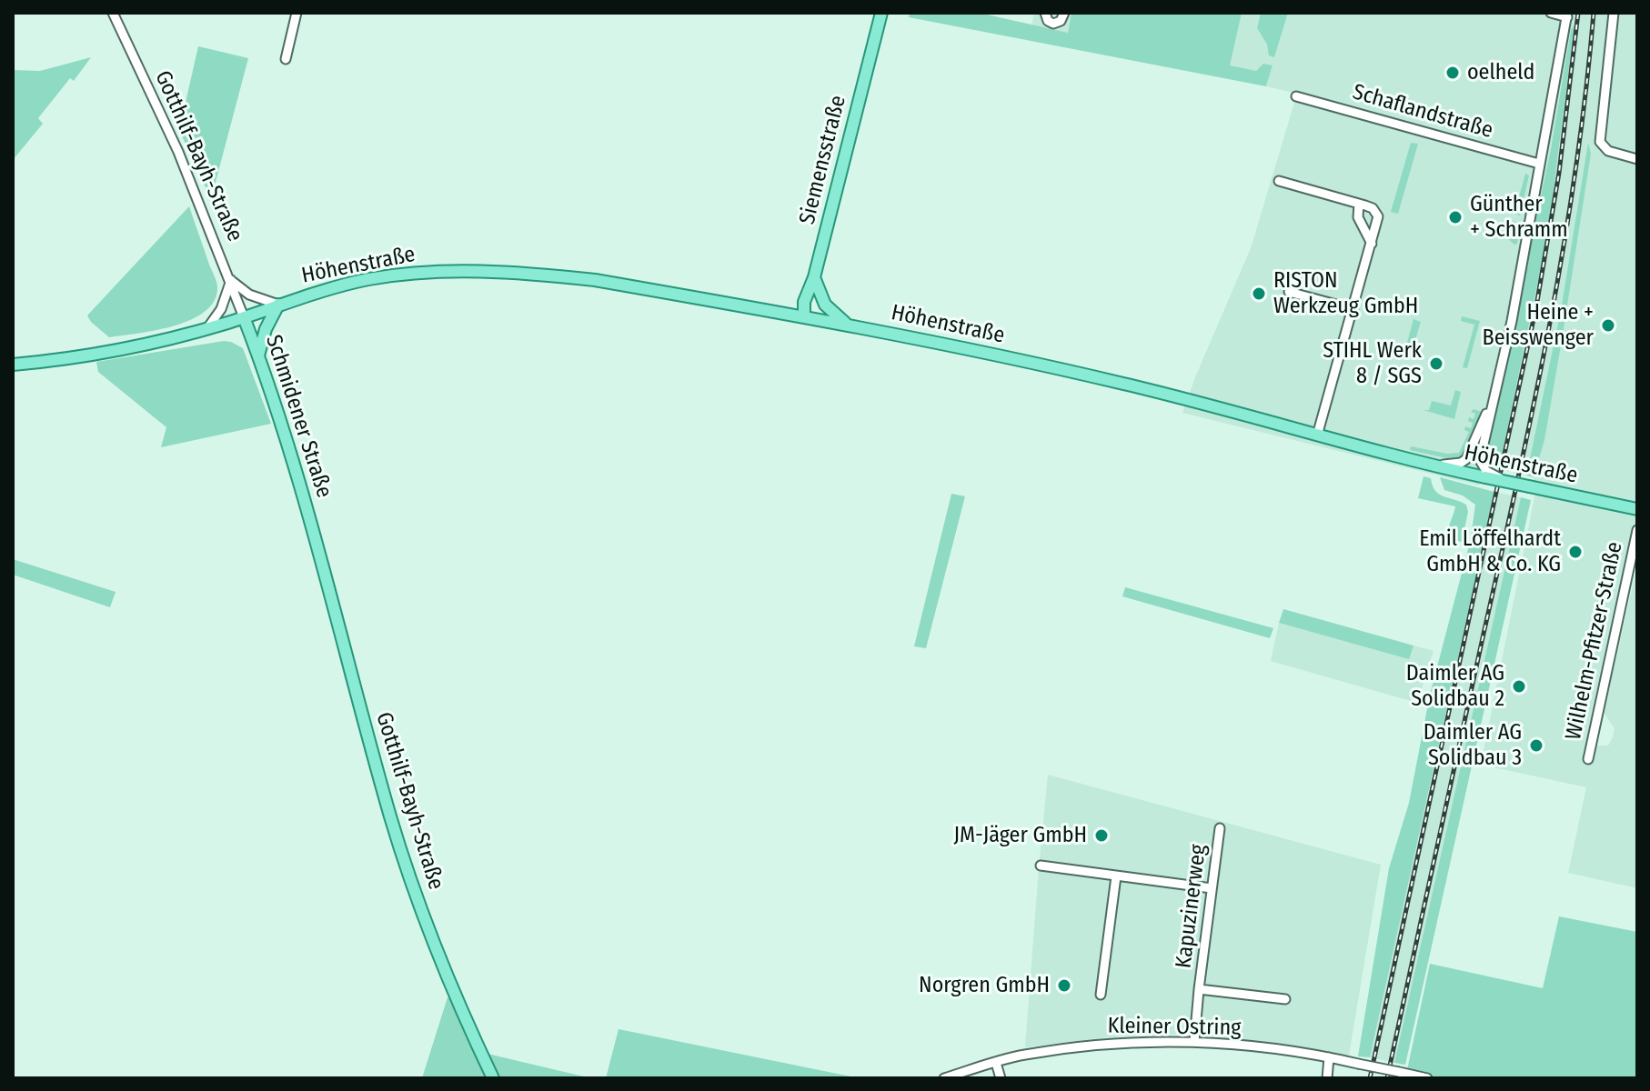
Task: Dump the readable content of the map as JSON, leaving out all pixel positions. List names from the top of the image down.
{
  "streets": {
    "main road": [
      "Gotthilf-Bayh-Straße",
      "Siemensstraße",
      "Höhenstraße",
      "Schmidener Straße"
    ],
    "street": [
      "Schaflandstraße",
      "Wilhelm-Pfitzer-Straße",
      "Kapuzinerweg",
      "Kleiner Ostring"
    ]
  },
  "crossings": [
    ["Gotthilf-Bayh-Straße", "Höhenstraße"],
    ["Gotthilf-Bayh-Straße", "Schmidener Straße"],
    ["Siemensstraße", "Höhenstraße"],
    ["Höhenstraße", "Schmidener Straße"],
    ["Kapuzinerweg", "Kleiner Ostring"]
  ],
  "places": [
    "oelheld",
    "Günther + Schramm",
    "RISTON Werkzeug GmbH",
    "Heine + Beisswenger",
    "STIHL Werk 8 / SGS",
    "Emil Löffelhardt GmbH & Co. KG",
    "Daimler AG Solidbau 2",
    "Daimler AG Solidbau 3",
    "JM-Jäger GmbH",
    "Norgren GmbH"
  ]
}
